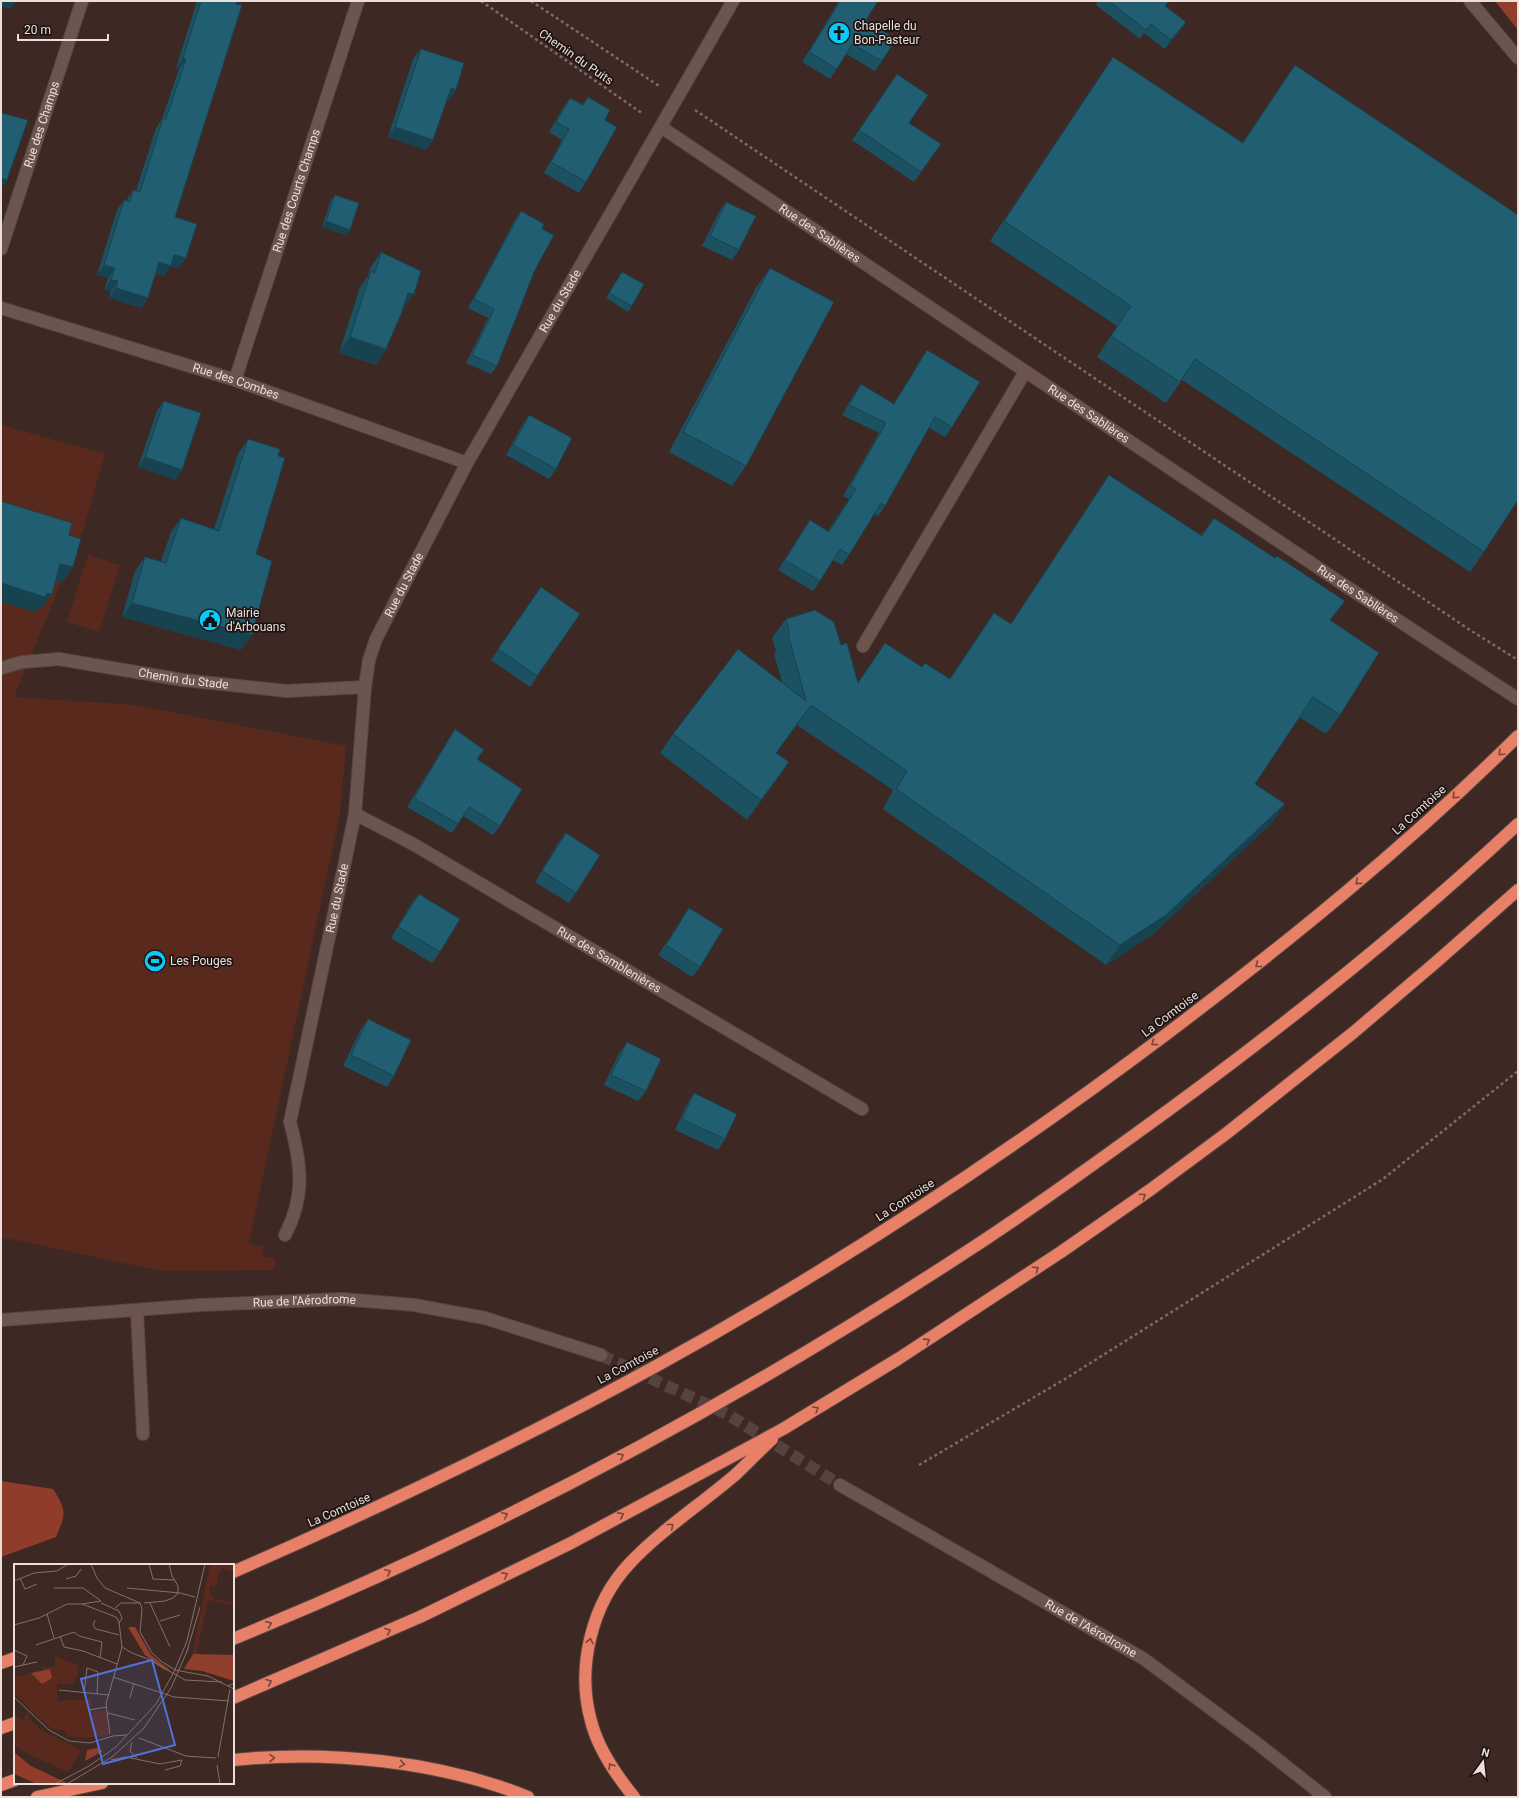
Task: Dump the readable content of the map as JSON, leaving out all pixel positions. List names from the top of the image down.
{
  "streets": {
    "highway": ["La Comtoise"],
    "street": [
      "Rue des Champs",
      "Rue des Courts Champs",
      "Rue des Sablières",
      "Rue du Stade",
      "Rue des Combes",
      "Chemin du Stade",
      "Rue des Samblenières",
      "Rue de l'Aérodrome"
    ],
    "path": ["Chemin du Puits"]
  },
  "crossings": [
    ["Chemin du Puits", "Rue des Sablières"],
    ["Chemin du Puits", "Rue du Stade"],
    ["Rue des Courts Champs", "Rue des Combes"],
    ["Rue des Sablières", "Rue du Stade"],
    ["Rue du Stade", "Rue des Combes"],
    ["Rue du Stade", "Chemin du Stade"],
    ["Rue du Stade", "Rue des Samblenières"]
  ],
  "places": {
    "church": ["Chapelle du Bon-Pasteur"],
    "public building": ["Mairie d'Arbouans"],
    "sports": ["Les Pouges"]
  },
  "scale_bar": "20 m",
  "north": "top"
}
